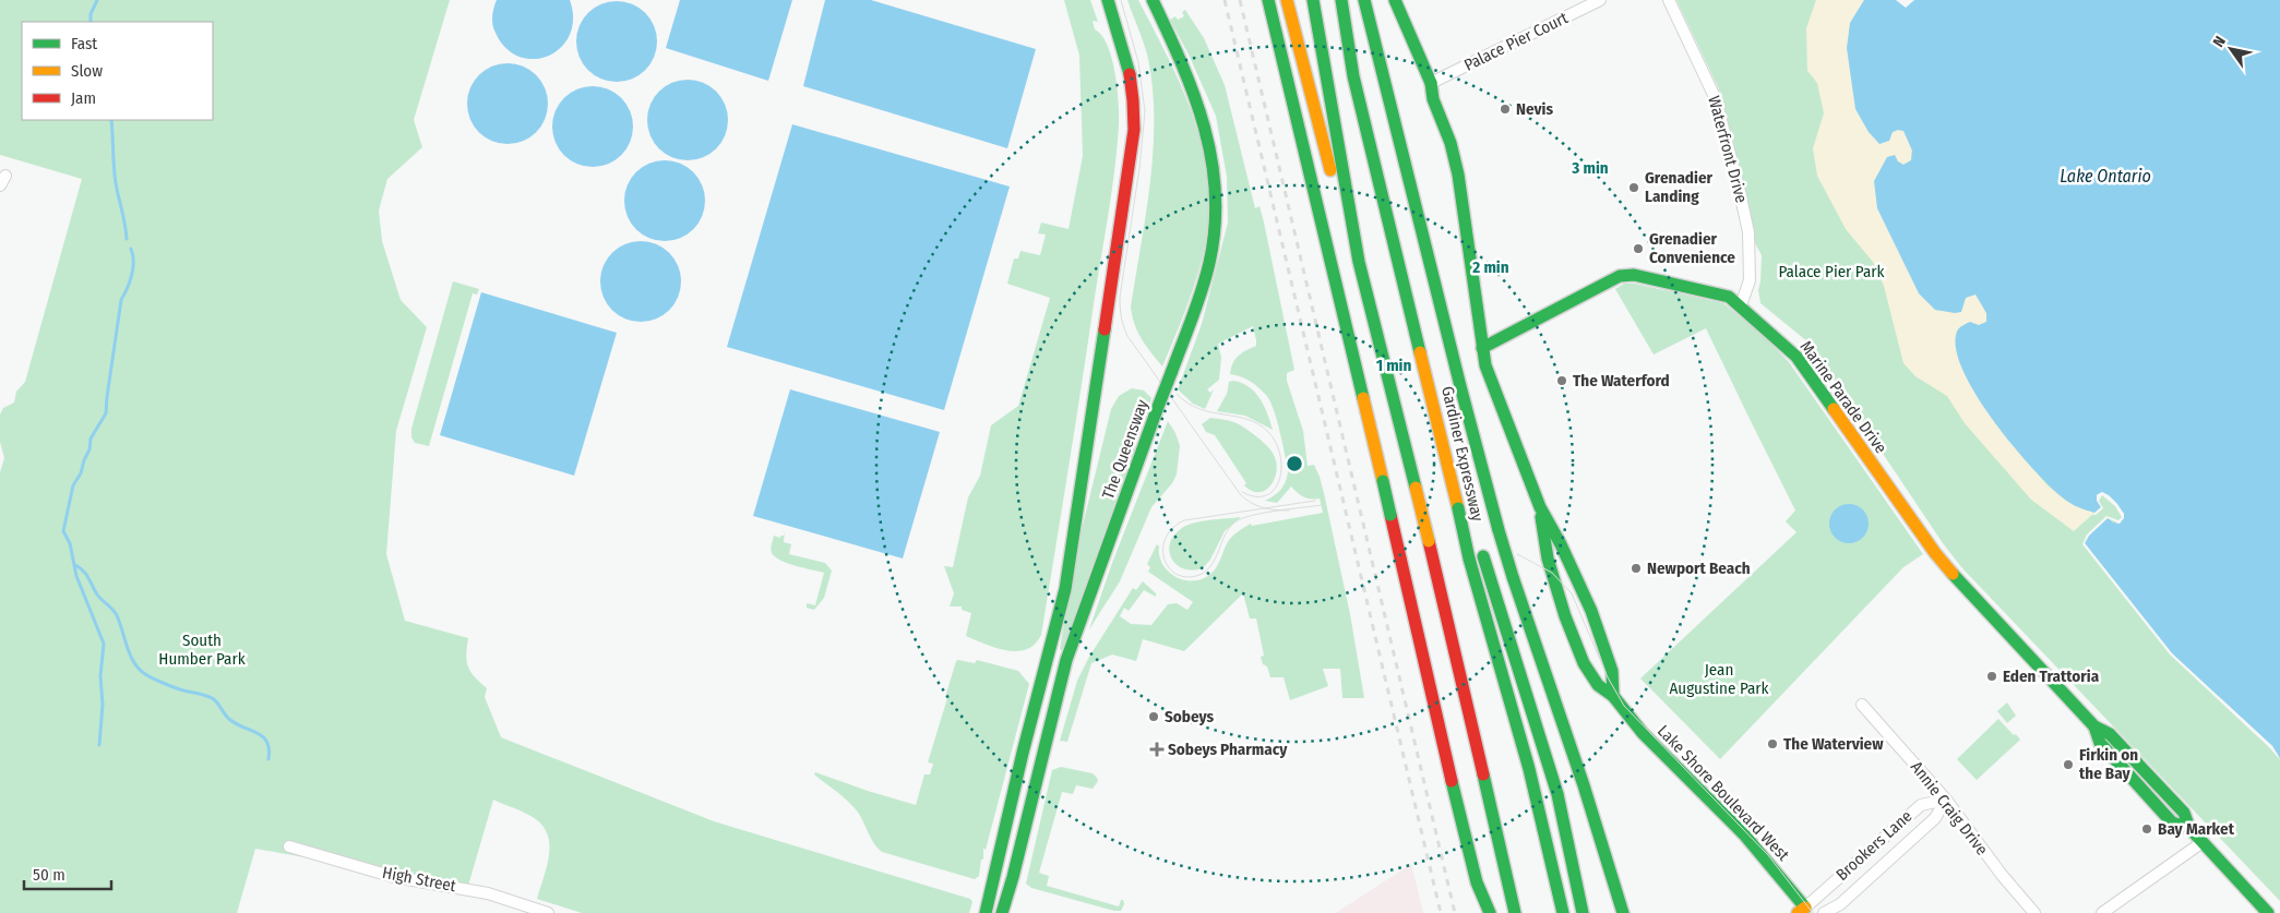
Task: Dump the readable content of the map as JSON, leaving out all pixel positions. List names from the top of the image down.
{
  "streets": {
    "main road": [
      "Marine Parade Drive",
      "The Queensway",
      "Gardiner Expressway",
      "Lake Shore Boulevard West"
    ],
    "street": [
      "Palace Pier Court",
      "Waterfront Drive",
      "Annie Craig Drive",
      "Brookers Lane",
      "High Street"
    ]
  },
  "crossings": [
    ["Palace Pier Court", "Lake Shore Boulevard West"],
    ["Waterfront Drive", "Marine Parade Drive"],
    ["Marine Parade Drive", "Lake Shore Boulevard West"],
    ["Lake Shore Boulevard West", "Brookers Lane"],
    ["Annie Craig Drive", "Brookers Lane"]
  ],
  "water": ["Lake Ontario"],
  "parks": ["Palace Pier Park", "South Humber Park", "Jean Augustine Park"],
  "places": {
    "other": [
      "Nevis",
      "Grenadier Landing",
      "Grenadier Convenience",
      "The Waterford",
      "Newport Beach",
      "Eden Trattoria",
      "Sobeys",
      "The Waterview",
      "Firkin on the Bay",
      "Bay Market"
    ],
    "health": ["Sobeys Pharmacy"]
  },
  "legend": ["Fast", "Slow", "Jam"],
  "scale_bar": "50 m",
  "north": "top left",
  "rings": ["3 min", "2 min", "1 min"]
}
